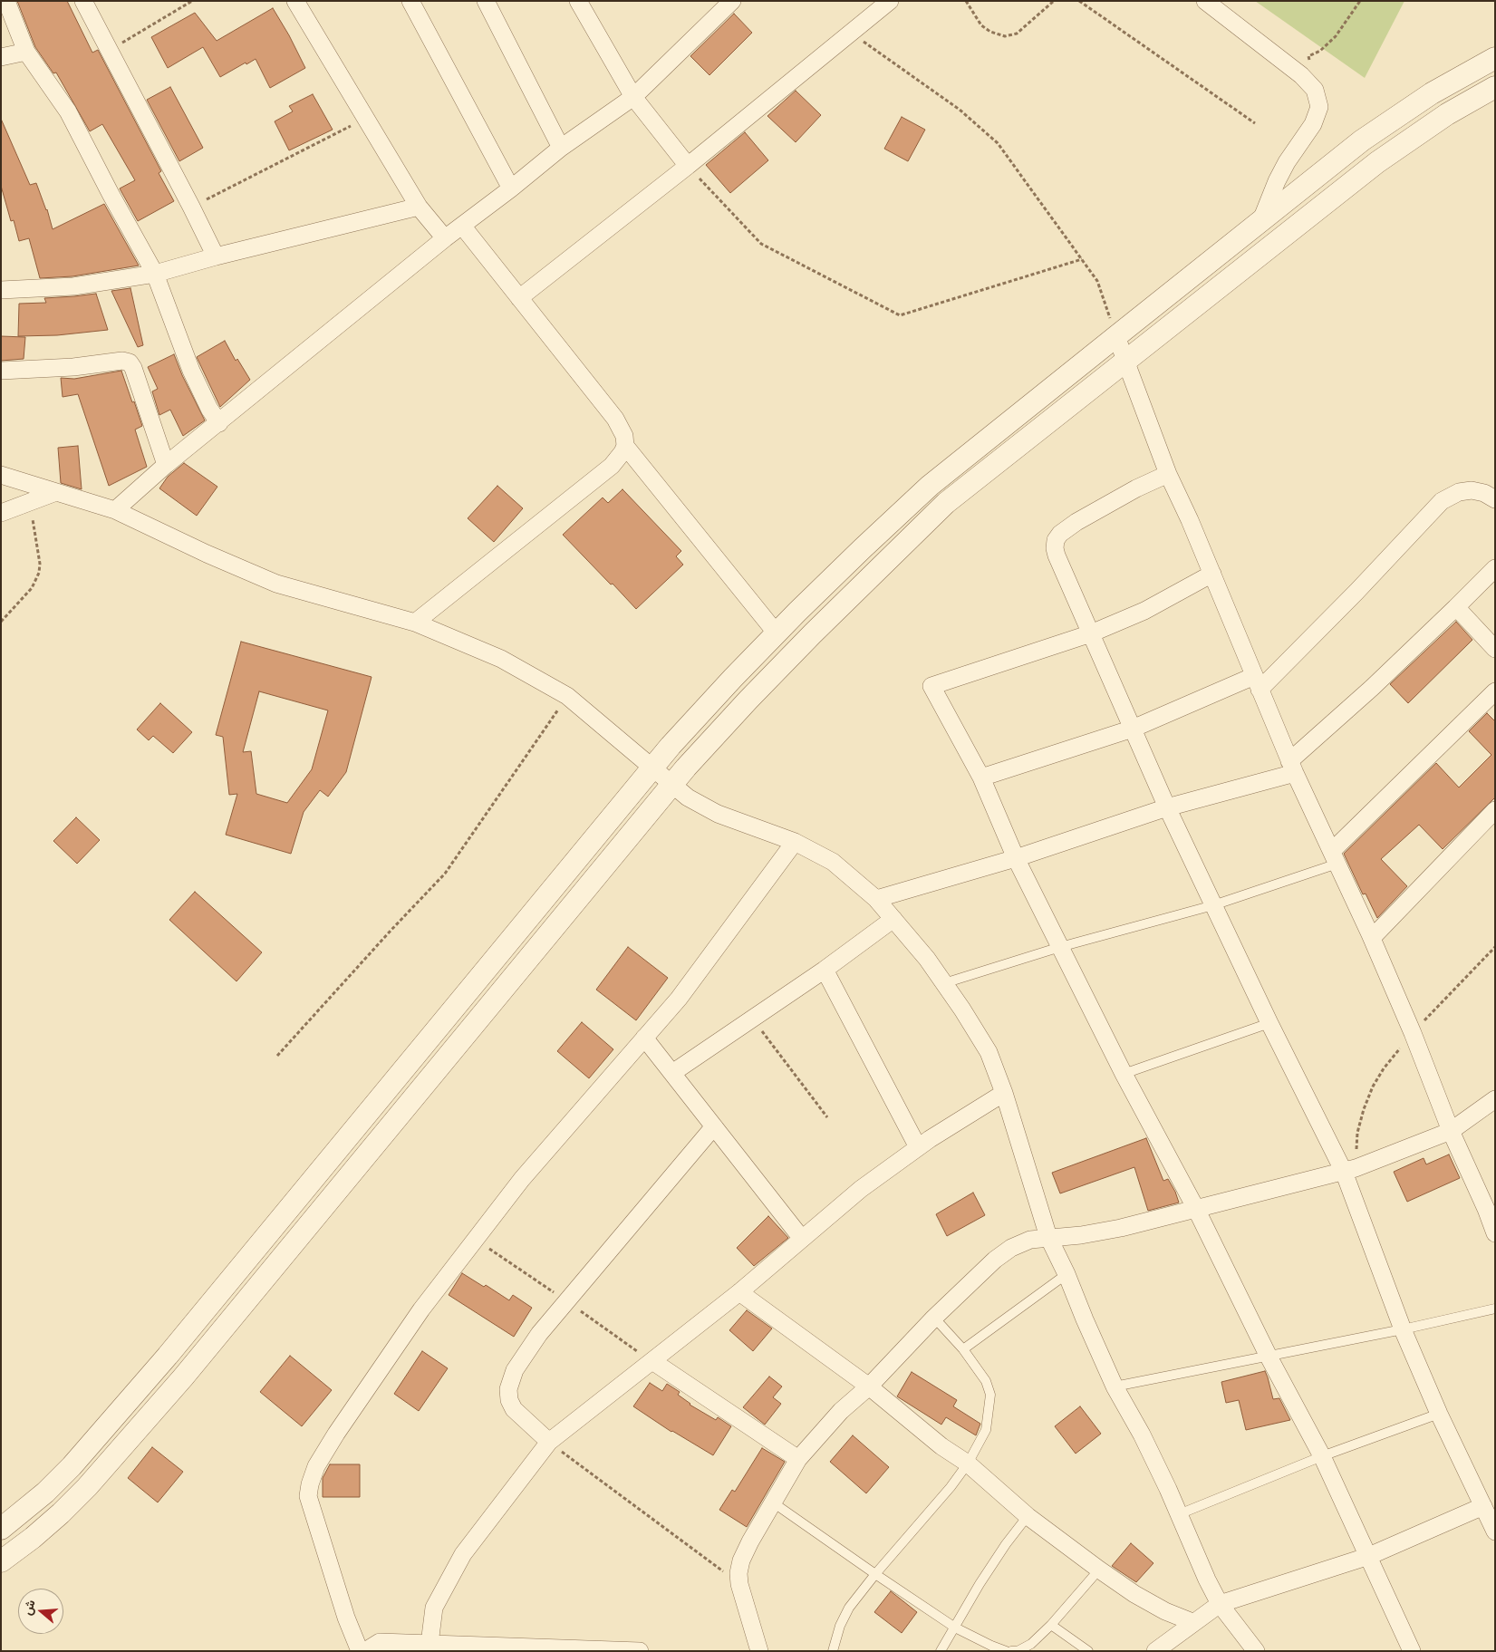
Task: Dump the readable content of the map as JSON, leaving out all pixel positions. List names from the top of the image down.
{
  "north": "left"
}
